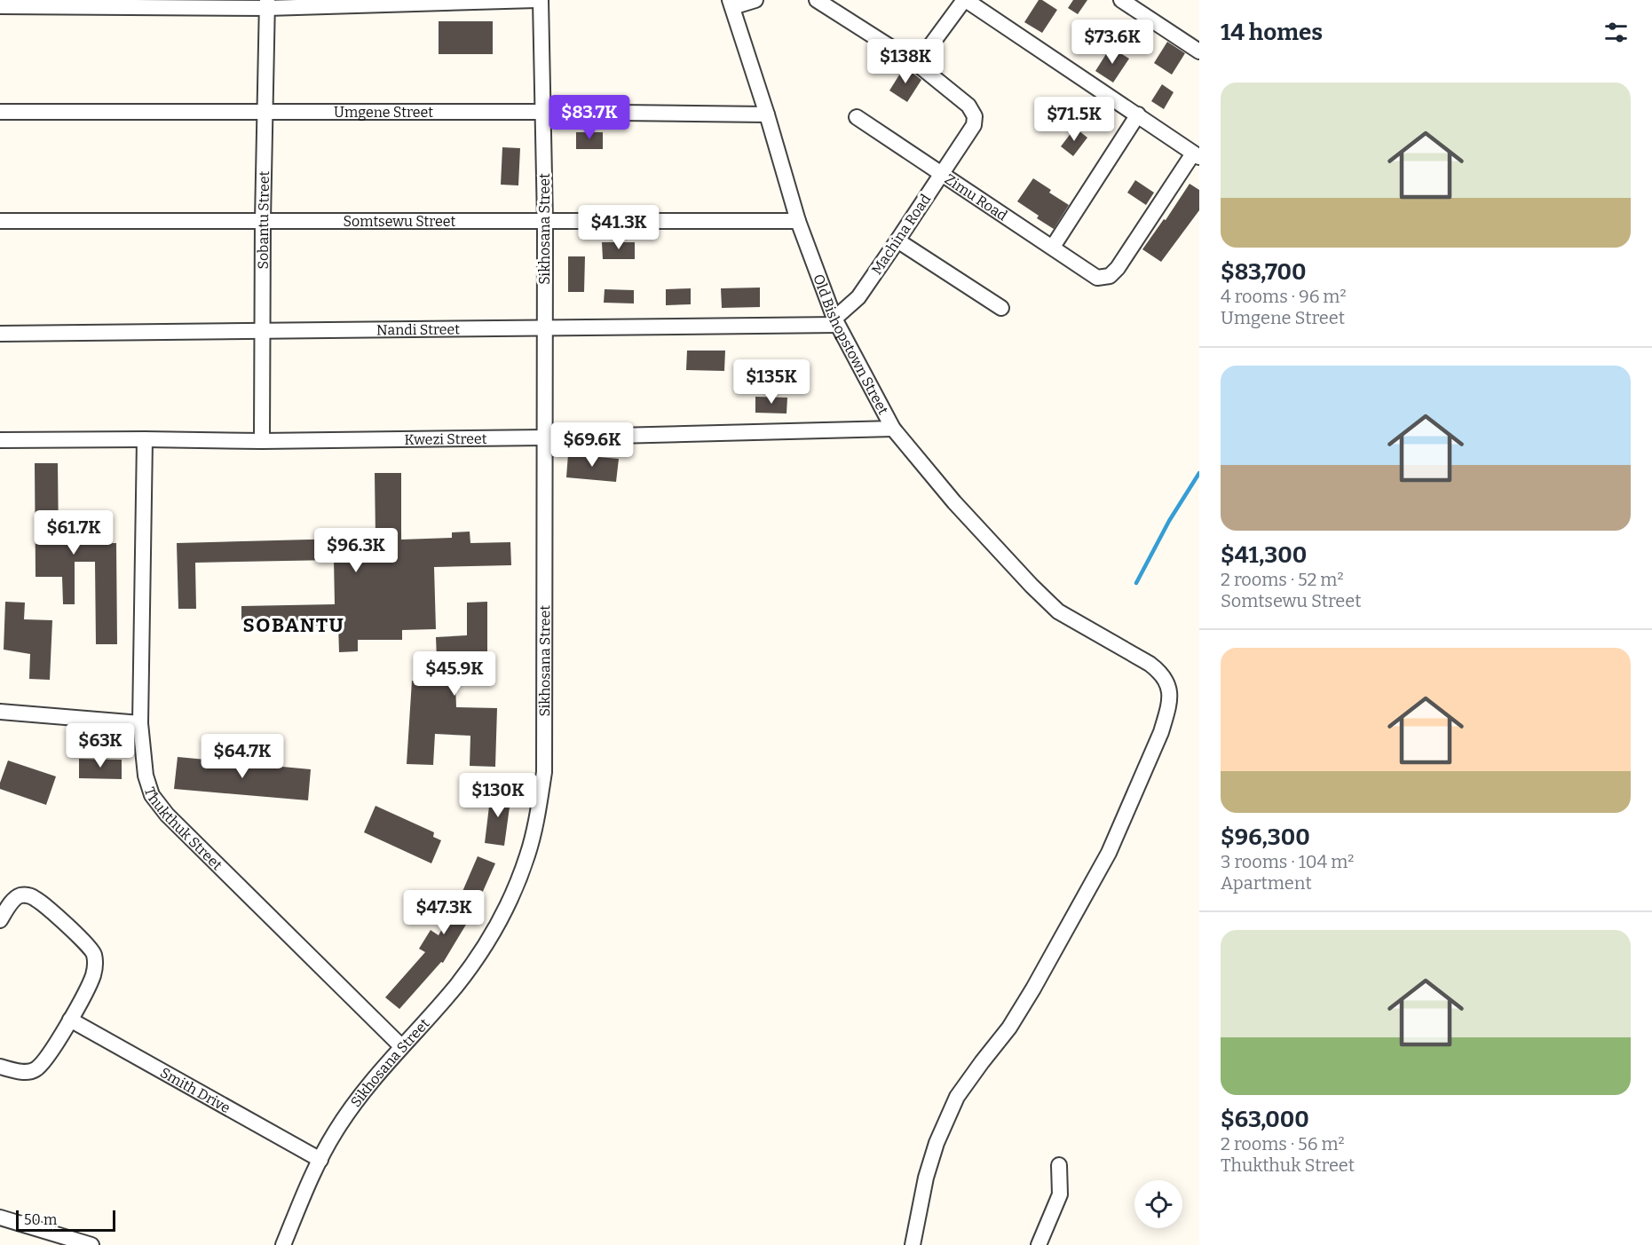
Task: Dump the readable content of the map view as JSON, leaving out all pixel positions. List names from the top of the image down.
{
  "streets": {
    "street": [
      "Umgene Street",
      "Zimu Road",
      "Sobantu Street",
      "Somtsewu Street",
      "Sikhosana Street",
      "Machina Road",
      "Nandi Street",
      "Old Bishopstown Street",
      "Kwezi Street",
      "Thukthuk Street",
      "Smith Drive"
    ]
  },
  "crossings": [
    ["Umgene Street", "Sobantu Street"],
    ["Umgene Street", "Sikhosana Street"],
    ["Umgene Street", "Old Bishopstown Street"],
    ["Zimu Road", "Machina Road"],
    ["Sobantu Street", "Somtsewu Street"],
    ["Sobantu Street", "Nandi Street"],
    ["Sobantu Street", "Kwezi Street"],
    ["Somtsewu Street", "Sikhosana Street"],
    ["Somtsewu Street", "Old Bishopstown Street"],
    ["Sikhosana Street", "Nandi Street"],
    ["Sikhosana Street", "Kwezi Street"],
    ["Sikhosana Street", "Thukthuk Street"],
    ["Sikhosana Street", "Smith Drive"],
    ["Machina Road", "Nandi Street"],
    ["Machina Road", "Old Bishopstown Street"],
    ["Nandi Street", "Old Bishopstown Street"],
    ["Old Bishopstown Street", "Kwezi Street"],
    ["Kwezi Street", "Thukthuk Street"]
  ],
  "districts": ["SOBANTU"],
  "scale_bar": "50 m",
  "page": {
    "heading": "14 homes",
    "price": [
      "$73.6K",
      "$138K",
      "$83.7K",
      "$71.5K",
      "$41.3K",
      "$135K",
      "$69.6K",
      "$61.7K",
      "$96.3K",
      "$45.9K",
      "$63K",
      "$64.7K",
      "$130K",
      "$47.3K"
    ],
    "list": [
      {
        "name": "$83,700",
        "note": "4 rooms · 96 m² · Umgene Street"
      },
      {
        "name": "$41,300",
        "note": "2 rooms · 52 m² · Somtsewu Street"
      },
      {
        "name": "$96,300",
        "note": "3 rooms · 104 m² · Apartment"
      },
      {
        "name": "$63,000",
        "note": "2 rooms · 56 m² · Thukthuk Street"
      }
    ],
    "scale": "50 m"
  }
}
